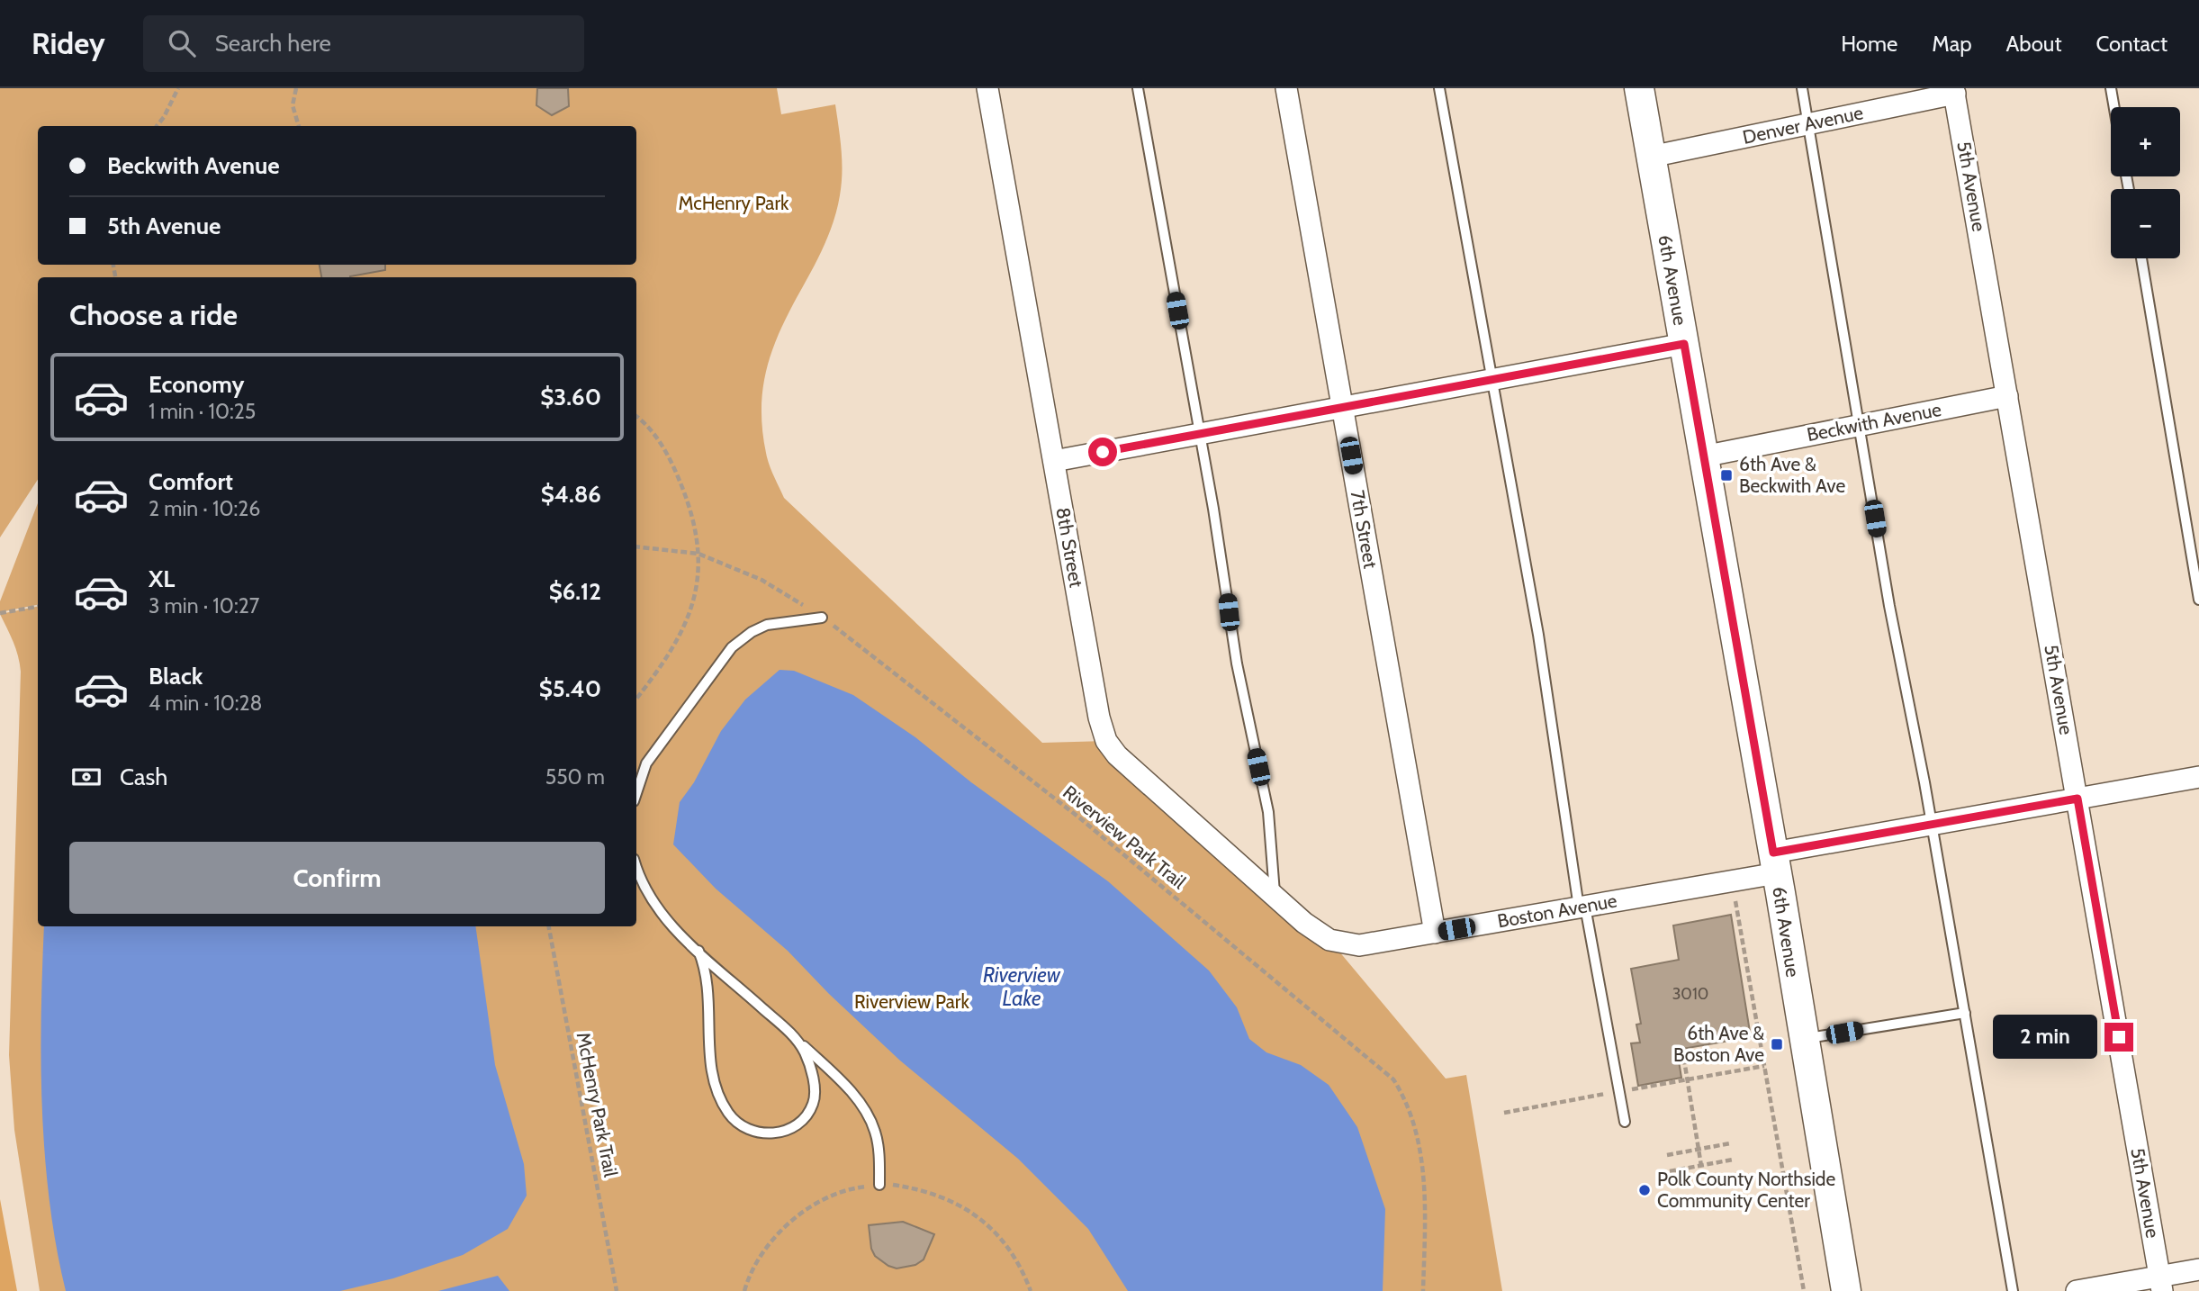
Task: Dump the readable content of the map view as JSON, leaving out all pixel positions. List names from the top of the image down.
{
  "streets": {
    "main road": ["6th Avenue"],
    "street": [
      "Denver Avenue",
      "5th Avenue",
      "Beckwith Avenue",
      "7th Street",
      "8th Street",
      "Boston Avenue"
    ],
    "path": ["Riverview Park Trail", "McHenry Park Trail"]
  },
  "crossings": [
    ["Denver Avenue", "5th Avenue"],
    ["Denver Avenue", "6th Avenue"],
    ["5th Avenue", "Beckwith Avenue"],
    ["5th Avenue", "Boston Avenue"],
    ["6th Avenue", "Beckwith Avenue"],
    ["6th Avenue", "Boston Avenue"],
    ["7th Street", "Boston Avenue"],
    ["8th Street", "Boston Avenue"]
  ],
  "water": ["Riverview Lake"],
  "parks": ["McHenry Park", "Riverview Park"],
  "places": {
    "transit": ["6th Ave & Beckwith Ave", "6th Ave & Boston Ave"],
    "other": ["Polk County Northside Community Center"]
  },
  "house_numbers": ["3010"],
  "page": {
    "header": "Ridey",
    "search": "Search here",
    "nav": [
      "Home",
      "Map",
      "About",
      "Contact"
    ],
    "map_buttons": ["+", "−"],
    "banner": ["Beckwith Avenue", "5th Avenue"],
    "heading": "Choose a ride",
    "list": [
      {
        "name": "Economy",
        "note": "1 min · 10:25",
        "value": "$3.60"
      },
      {
        "name": "Comfort",
        "note": "2 min · 10:26",
        "value": "$4.86"
      },
      {
        "name": "XL",
        "note": "3 min · 10:27",
        "value": "$6.12"
      },
      {
        "name": "Black",
        "note": "4 min · 10:28",
        "value": "$5.40"
      }
    ],
    "pay": ["Cash", "550 m"],
    "buttons": "Confirm",
    "bubble": "2 min"
  }
}
